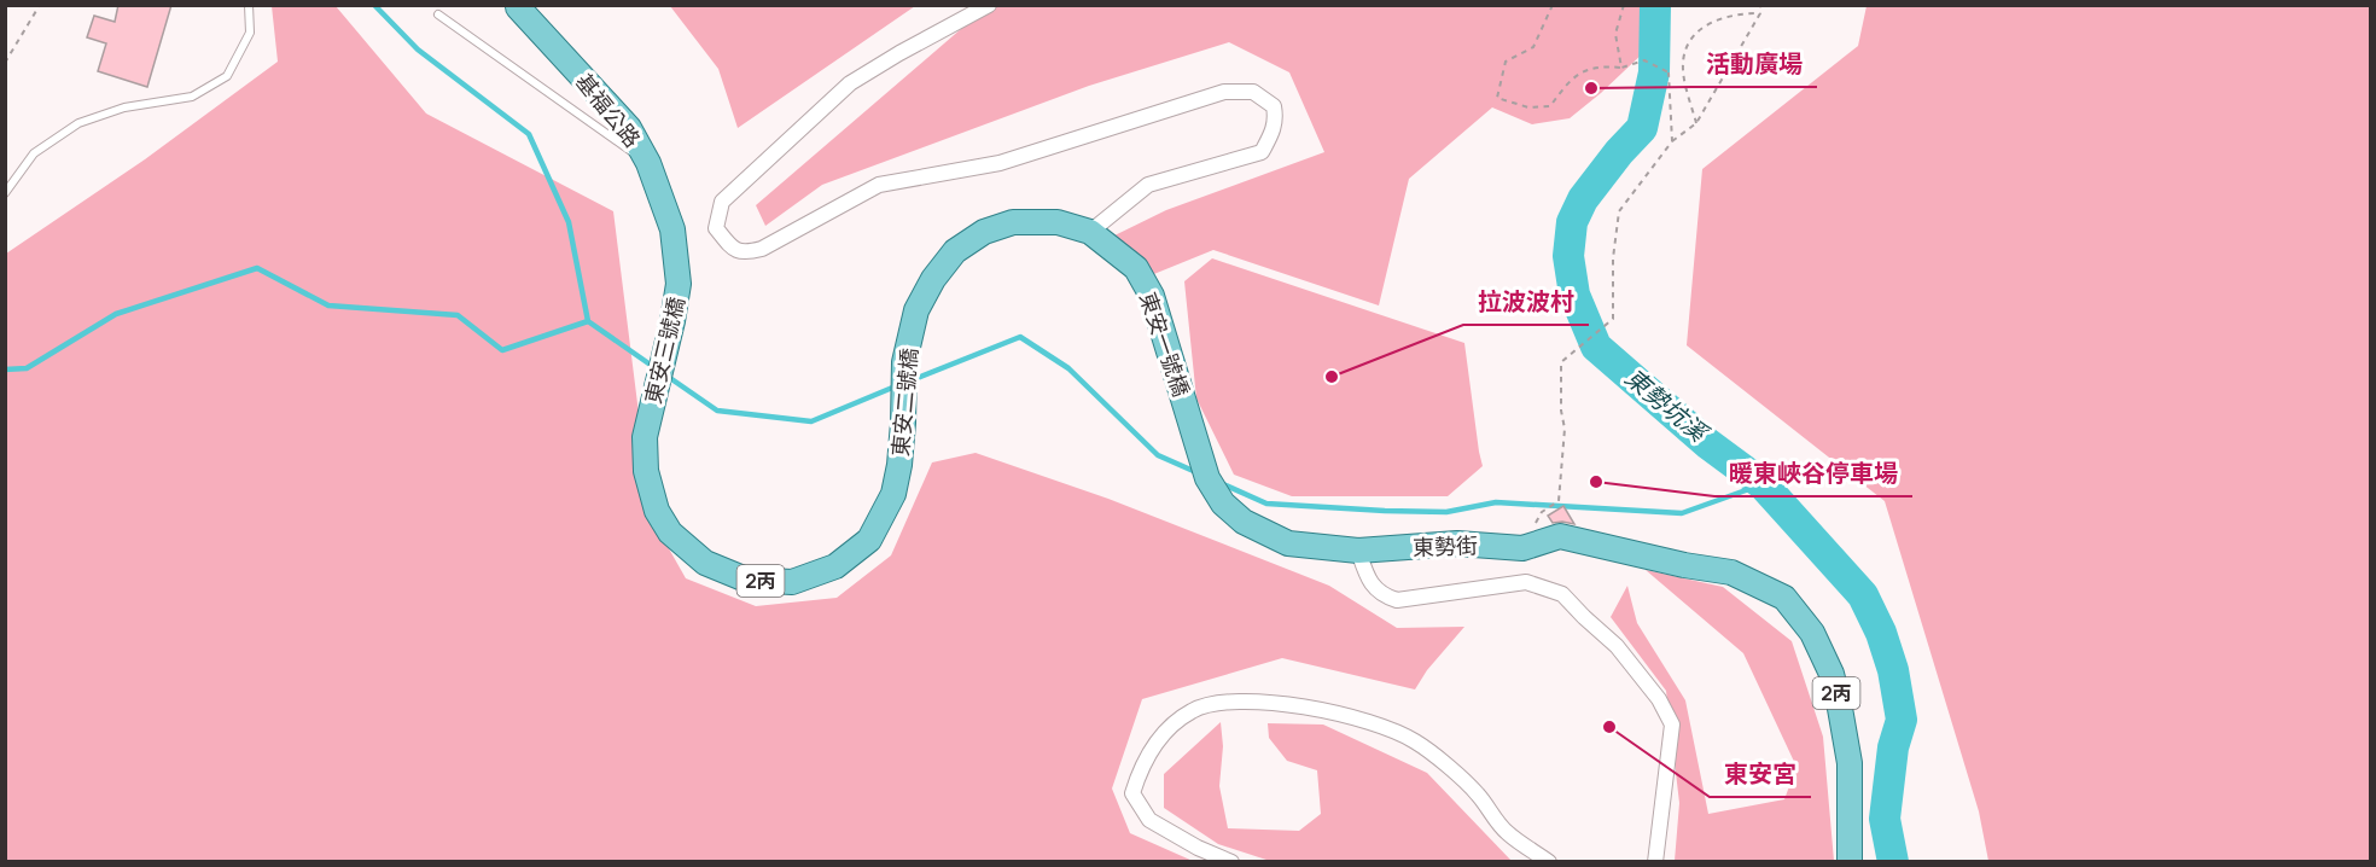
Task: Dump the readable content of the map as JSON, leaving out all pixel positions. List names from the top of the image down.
{
  "streets": {
    "main road": [
      "基福公路",
      "東安一號橋",
      "東安三號橋",
      "東安二號橋",
      "東勢街",
      "2丙"
    ]
  },
  "crossings": [
    ["基福公路", "東安三號橋"],
    ["東安一號橋", "東安二號橋"],
    ["東安一號橋", "東勢街"],
    ["東安三號橋", "東安二號橋"]
  ],
  "water": ["東勢坑溪"],
  "places": [
    "活動廣場",
    "拉波波村",
    "暖東峽谷停車場",
    "東安宮"
  ]
}
